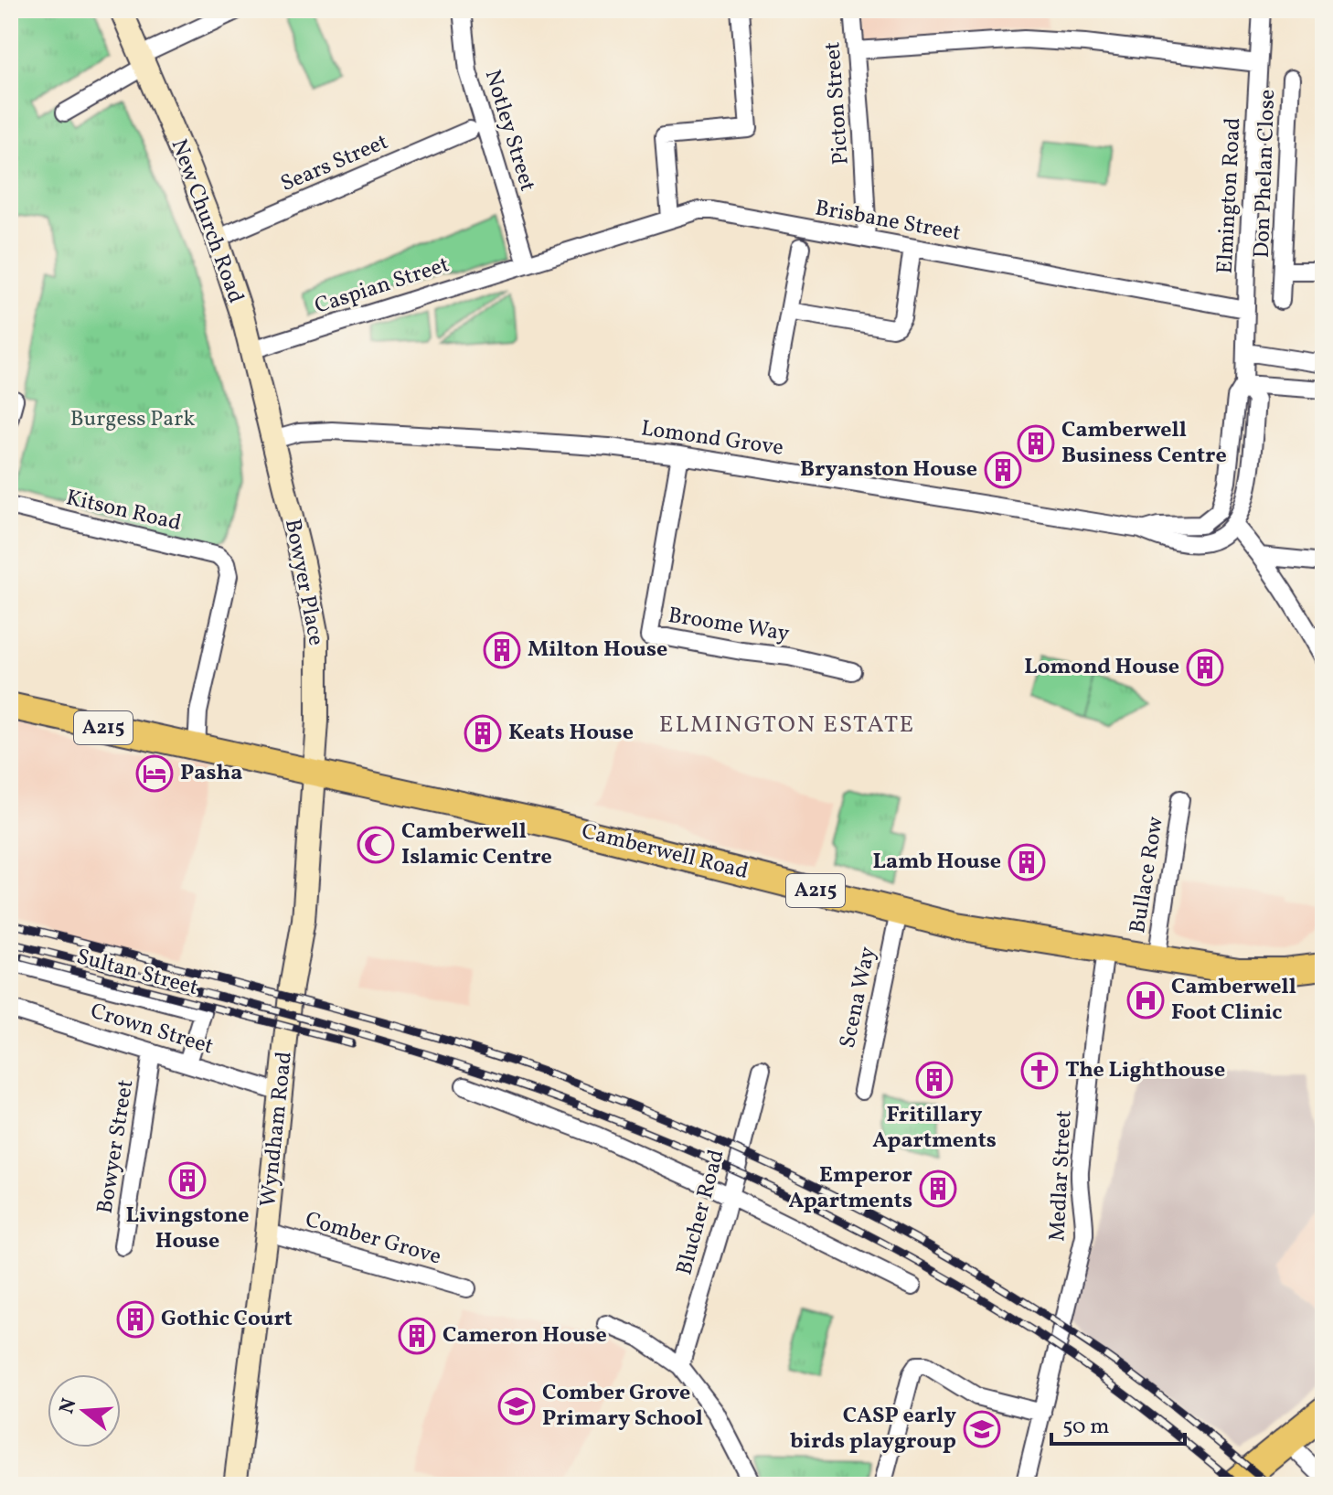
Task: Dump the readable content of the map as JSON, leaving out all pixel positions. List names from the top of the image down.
{
  "streets": {
    "main road": [
      "New Church Road",
      "Bowyer Place",
      "A215",
      "Camberwell Road",
      "Wyndham Road"
    ],
    "street": [
      "Picton Street",
      "Notley Street",
      "Sears Street",
      "Don Phelan Close",
      "Elmington Road",
      "Brisbane Street",
      "Caspian Street",
      "Lomond Grove",
      "Kitson Road",
      "Broome Way",
      "Bullace Row",
      "Sultan Street",
      "Scena Way",
      "Crown Street",
      "Bowyer Street",
      "Medlar Street",
      "Blucher Road",
      "Comber Grove"
    ]
  },
  "crossings": [
    ["Picton Street", "Brisbane Street"],
    ["Notley Street", "Brisbane Street"],
    ["Notley Street", "Caspian Street"],
    ["Sears Street", "New Church Road"],
    ["Elmington Road", "Brisbane Street"],
    ["Elmington Road", "Lomond Grove"],
    ["New Church Road", "Caspian Street"],
    ["New Church Road", "Lomond Grove"],
    ["New Church Road", "Bowyer Place"],
    ["Brisbane Street", "Caspian Street"],
    ["Lomond Grove", "Bowyer Place"],
    ["Lomond Grove", "Broome Way"],
    ["Kitson Road", "Camberwell Road"],
    ["Bowyer Place", "Camberwell Road"],
    ["Bowyer Place", "Wyndham Road"],
    ["Camberwell Road", "Bullace Row"],
    ["Camberwell Road", "Scena Way"],
    ["Camberwell Road", "Wyndham Road"],
    ["Camberwell Road", "Medlar Street"],
    ["Sultan Street", "Crown Street"],
    ["Crown Street", "Wyndham Road"],
    ["Crown Street", "Bowyer Street"],
    ["Wyndham Road", "Comber Grove"]
  ],
  "districts": ["ELMINGTON ESTATE"],
  "parks": ["Burgess Park"],
  "places": {
    "building": [
      "Camberwell Business Centre",
      "Bryanston House",
      "Milton House",
      "Lomond House",
      "Keats House",
      "Lamb House",
      "Fritillary Apartments",
      "Livingstone House",
      "Emperor Apartments",
      "Gothic Court",
      "Cameron House"
    ],
    "hotel": ["Pasha"],
    "mosque": ["Camberwell Islamic Centre"],
    "hospital": ["Camberwell Foot Clinic"],
    "church": ["The Lighthouse"],
    "school or university": ["Comber Grove Primary School", "CASP early birds playgroup"]
  },
  "scale_bar": "50 m",
  "north": "left"
}
